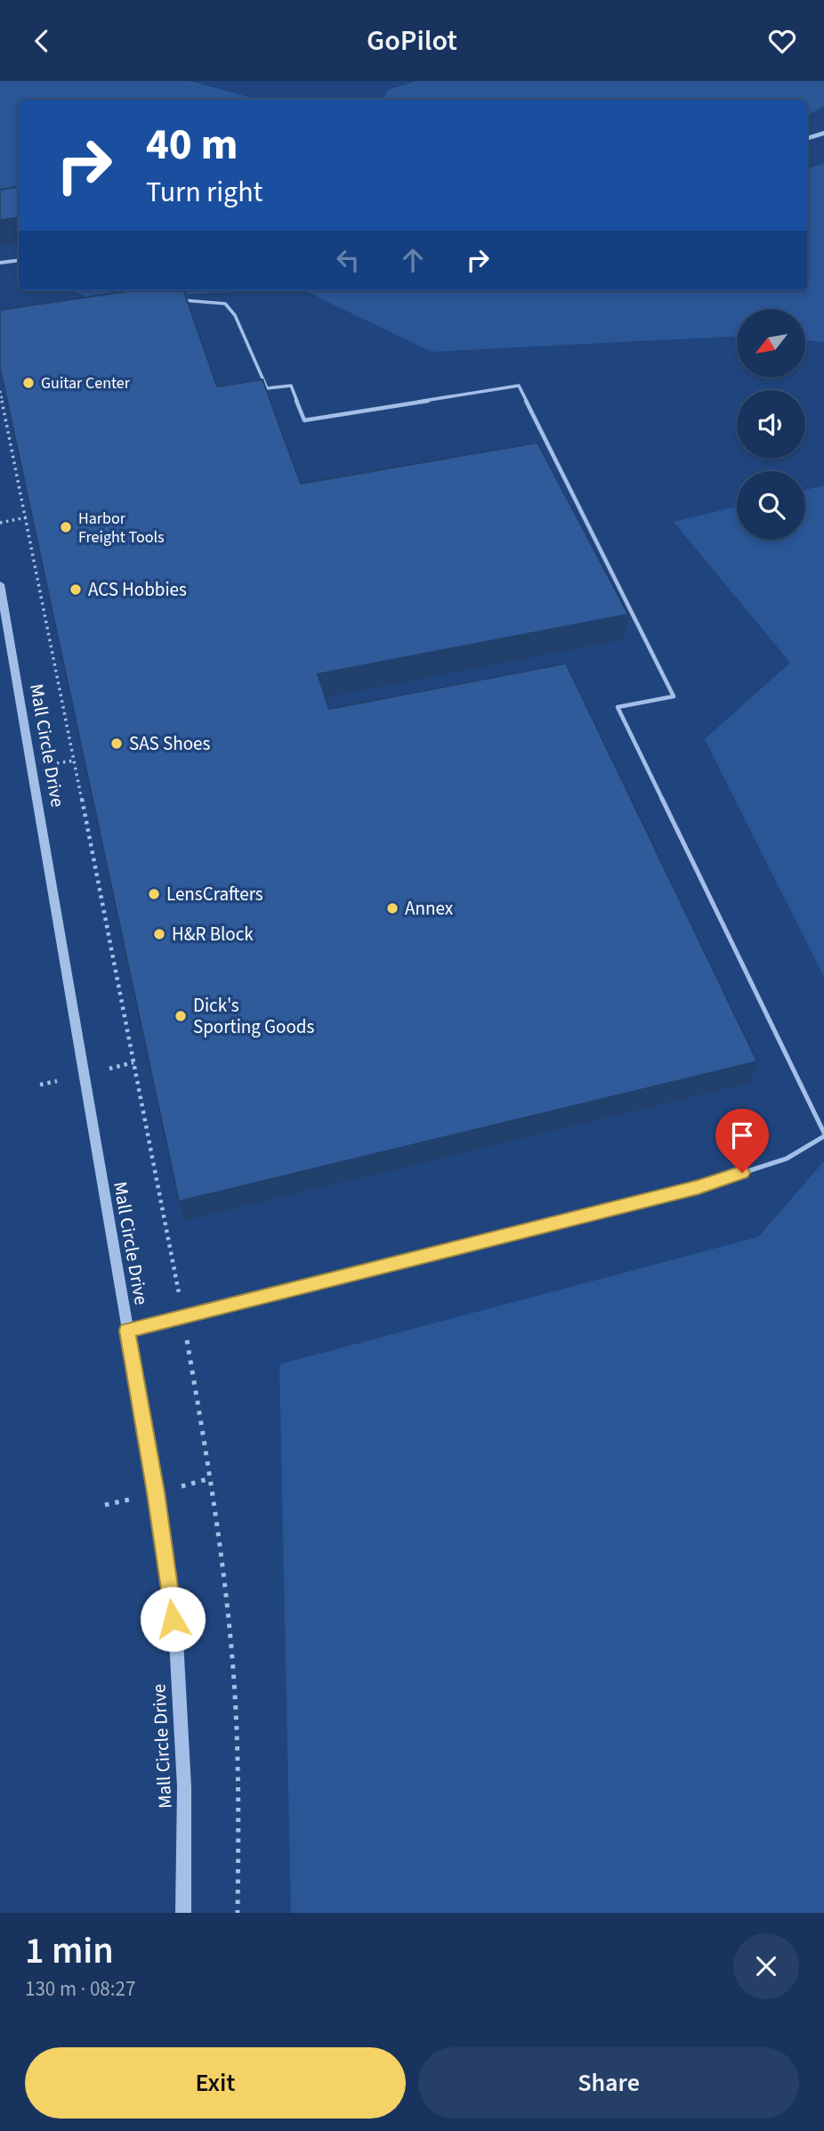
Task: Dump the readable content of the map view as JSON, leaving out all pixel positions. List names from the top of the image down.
{
  "streets": {
    "street": ["Mall Circle Drive"]
  },
  "places": [
    "Guitar Center",
    "Harbor Freight Tools",
    "ACS Hobbies",
    "SAS Shoes",
    "LensCrafters",
    "Annex",
    "H&R Block",
    "Dick's Sporting Goods"
  ],
  "north": "bottom left",
  "page": {
    "header": "GoPilot",
    "turn": ["40 m", "Turn right"],
    "heading": ["1 min", "130 m · 08:27"],
    "buttons": ["Exit", "Share"]
  }
}
